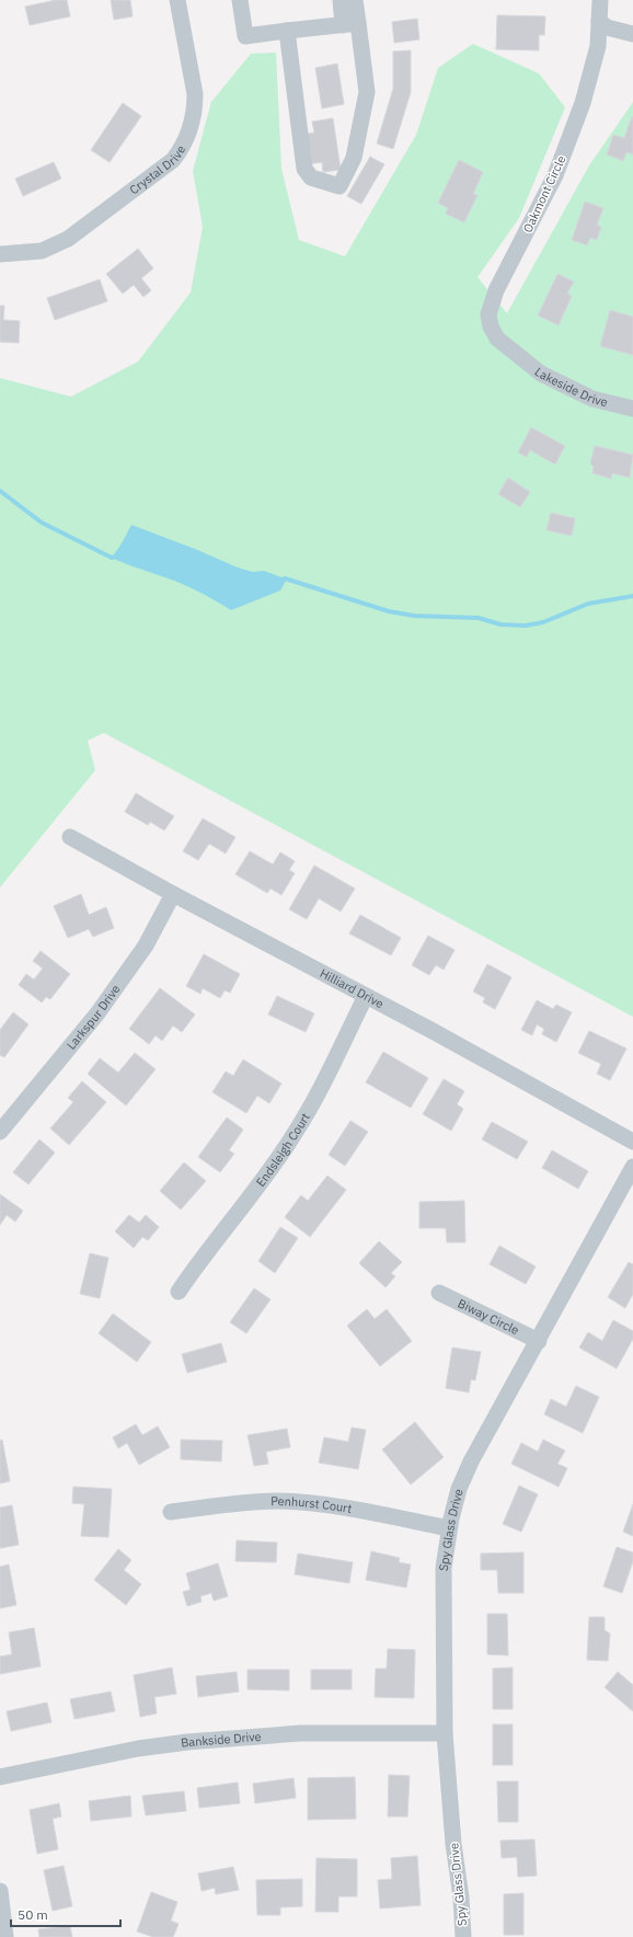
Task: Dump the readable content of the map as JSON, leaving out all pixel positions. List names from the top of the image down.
{
  "streets": {
    "street": [
      "Crystal Drive",
      "Oakmont Circle",
      "Lakeside Drive",
      "Hilliard Drive",
      "Larkspur Drive",
      "Endsleigh Court",
      "Biway Circle",
      "Penhurst Court",
      "Spy Glass Drive",
      "Bankside Drive"
    ]
  },
  "crossings": [
    ["Oakmont Circle", "Lakeside Drive"],
    ["Hilliard Drive", "Larkspur Drive"],
    ["Hilliard Drive", "Endsleigh Court"],
    ["Biway Circle", "Spy Glass Drive"],
    ["Penhurst Court", "Spy Glass Drive"],
    ["Spy Glass Drive", "Bankside Drive"]
  ],
  "scale_bar": "50 m"
}
